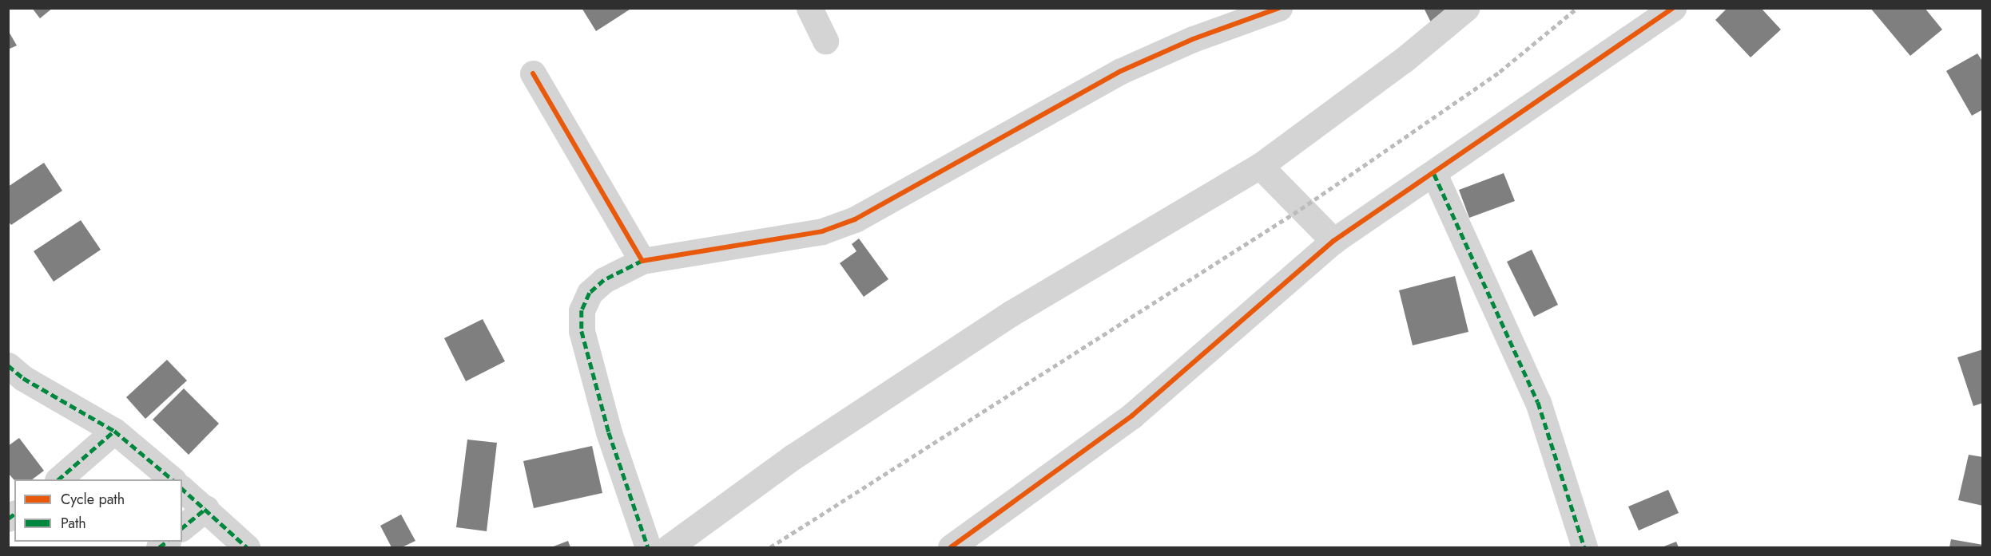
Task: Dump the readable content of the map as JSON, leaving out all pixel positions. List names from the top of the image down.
{
  "legend": ["Cycle path", "Path"]
}
